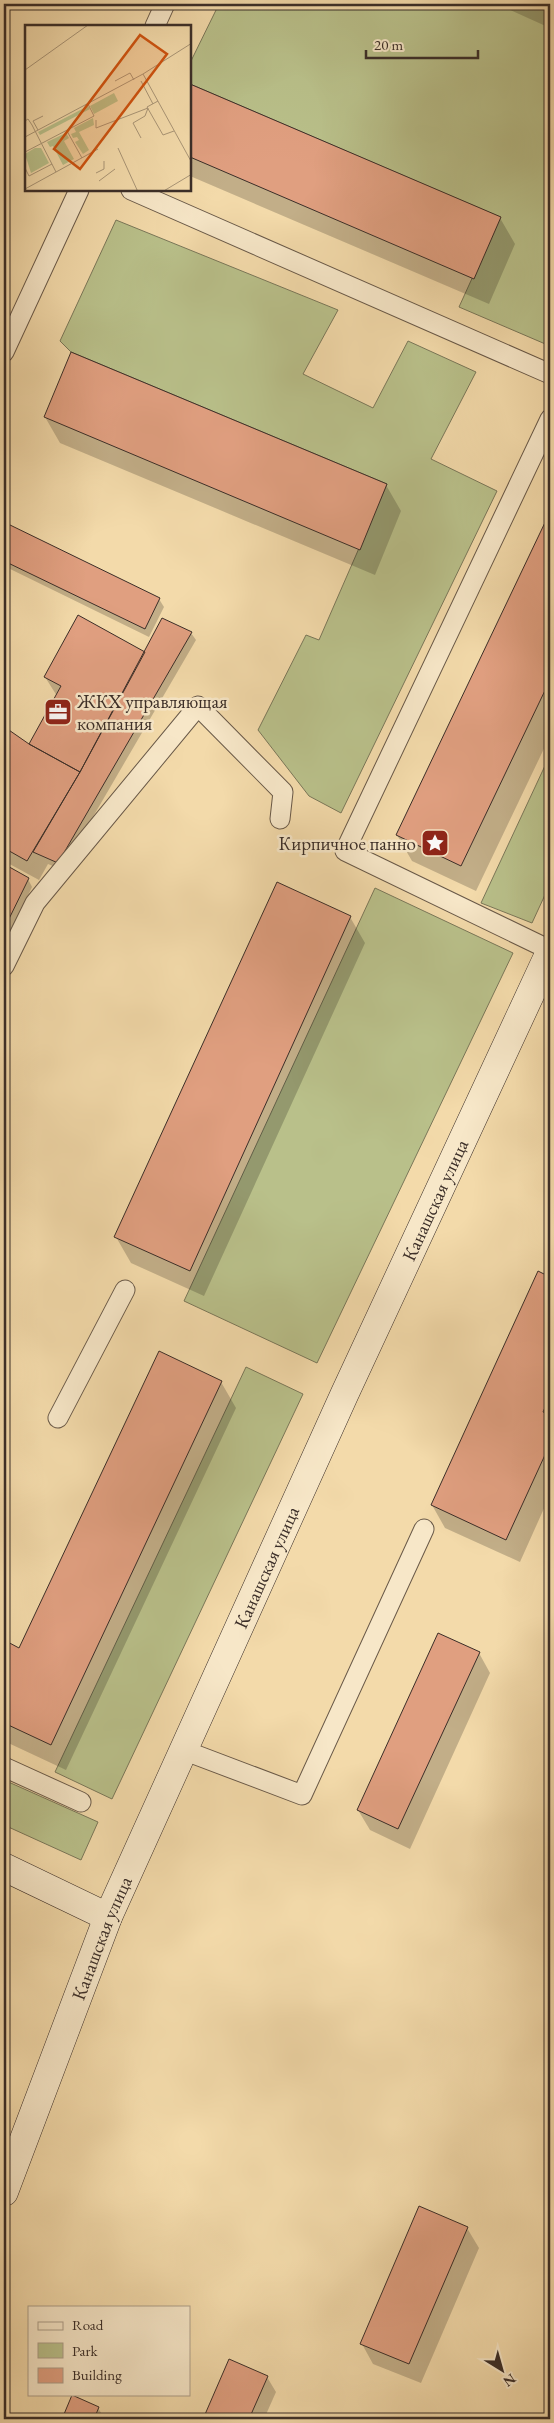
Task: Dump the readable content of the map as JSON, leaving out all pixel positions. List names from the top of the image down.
{
  "streets": {
    "street": ["Канашская улица"]
  },
  "places": {
    "office": ["ЖКХ управляющая компания"],
    "place": ["Кирпичное панно"]
  },
  "legend": ["Road", "Park", "Building"],
  "scale_bar": "20 m",
  "north": "bottom right"
}
